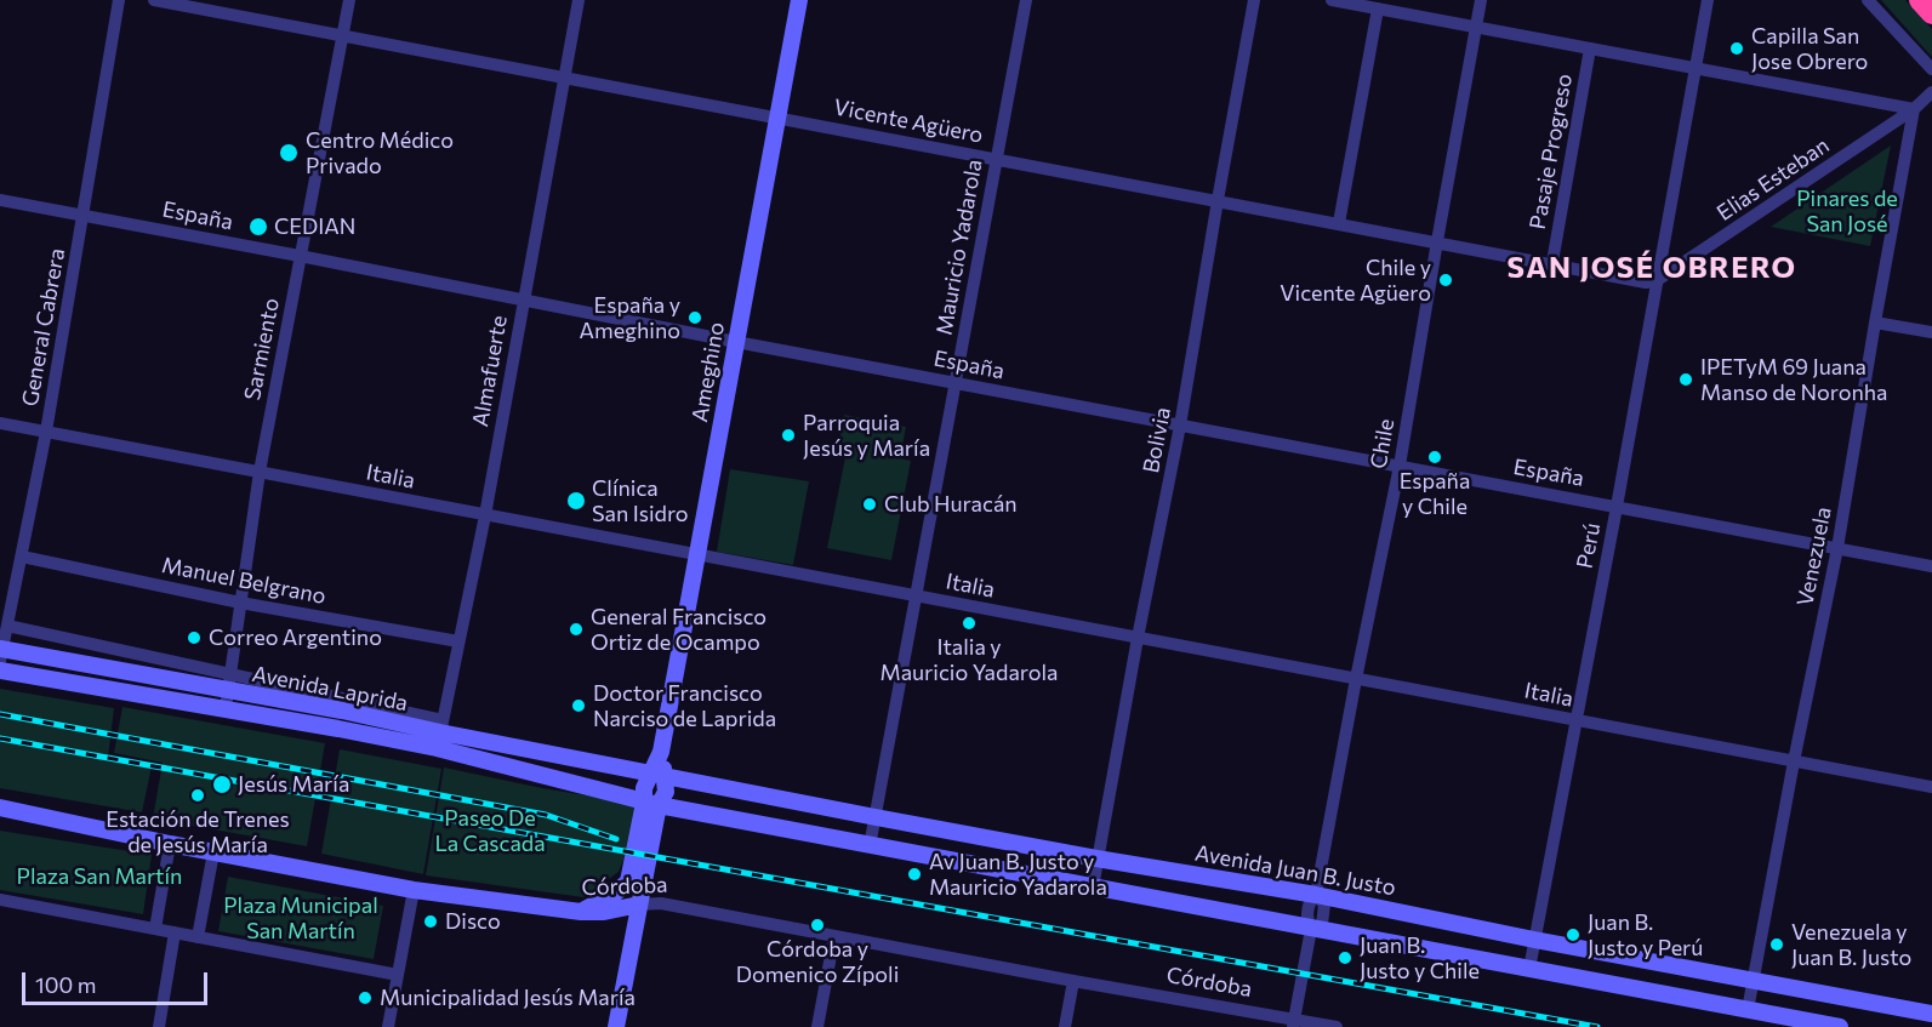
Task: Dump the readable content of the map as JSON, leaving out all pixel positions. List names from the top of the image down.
{
  "streets": {
    "main road": [
      "Ameghino",
      "Avenida Laprida",
      "Avenida Juan B. Justo",
      "Córdoba"
    ],
    "street": [
      "Vicente Agüero",
      "Pasaje Progreso",
      "Elias Esteban",
      "España",
      "Mauricio Yadarola",
      "General Cabrera",
      "Sarmiento",
      "Almafuerte",
      "Bolivia",
      "Chile",
      "Italia",
      "Perú",
      "Venezuela",
      "Manuel Belgrano"
    ]
  },
  "crossings": [
    ["Vicente Agüero", "Pasaje Progreso"],
    ["Vicente Agüero", "Elias Esteban"],
    ["Vicente Agüero", "Mauricio Yadarola"],
    ["Vicente Agüero", "Sarmiento"],
    ["Vicente Agüero", "Almafuerte"],
    ["Vicente Agüero", "Ameghino"],
    ["Vicente Agüero", "Bolivia"],
    ["Vicente Agüero", "Chile"],
    ["Vicente Agüero", "Perú"],
    ["Elias Esteban", "Perú"],
    ["Elias Esteban", "Venezuela"],
    ["España", "Mauricio Yadarola"],
    ["España", "General Cabrera"],
    ["España", "Sarmiento"],
    ["España", "Almafuerte"],
    ["España", "Ameghino"],
    ["España", "Bolivia"],
    ["España", "Chile"],
    ["España", "Perú"],
    ["España", "Venezuela"],
    ["Mauricio Yadarola", "Italia"],
    ["Mauricio Yadarola", "Avenida Juan B. Justo"],
    ["General Cabrera", "Italia"],
    ["General Cabrera", "Manuel Belgrano"],
    ["General Cabrera", "Avenida Laprida"],
    ["Sarmiento", "Italia"],
    ["Sarmiento", "Manuel Belgrano"],
    ["Sarmiento", "Avenida Laprida"],
    ["Almafuerte", "Italia"],
    ["Almafuerte", "Manuel Belgrano"],
    ["Almafuerte", "Avenida Laprida"],
    ["Ameghino", "Italia"],
    ["Ameghino", "Avenida Laprida"],
    ["Ameghino", "Avenida Juan B. Justo"],
    ["Bolivia", "Italia"],
    ["Bolivia", "Avenida Juan B. Justo"],
    ["Chile", "Italia"],
    ["Chile", "Avenida Juan B. Justo"],
    ["Chile", "Córdoba"],
    ["Italia", "Perú"],
    ["Italia", "Venezuela"],
    ["Perú", "Avenida Juan B. Justo"],
    ["Venezuela", "Avenida Juan B. Justo"],
    ["Avenida Laprida", "Avenida Juan B. Justo"]
  ],
  "districts": ["SAN JOSÉ OBRERO"],
  "parks": [
    "Pinares de San José",
    "Paseo De La Cascada",
    "Plaza San Martín",
    "Plaza Municipal San Martín"
  ],
  "places": [
    "Capilla San Jose Obrero",
    "Centro Médico Privado",
    "CEDIAN",
    "Chile y Vicente Agüero",
    "España y Ameghino",
    "IPETyM 69 Juana Manso de Noronha",
    "Parroquia Jesús y María",
    "España y Chile",
    "Clínica San Isidro",
    "Club Huracán",
    "Italia y Mauricio Yadarola",
    "General Francisco Ortiz de Ocampo",
    "Correo Argentino",
    "Doctor Francisco Narciso de Laprida",
    "Jesús María",
    "Estación de Trenes de Jesús María",
    "Av Juan B. Justo y Mauricio Yadarola",
    "Disco",
    "Córdoba y Domenico Zípoli",
    "Juan B. Justo y Perú",
    "Venezuela y Juan B. Justo",
    "Juan B. Justo y Chile",
    "Municipalidad Jesús María"
  ],
  "scale_bar": "100 m"
}
